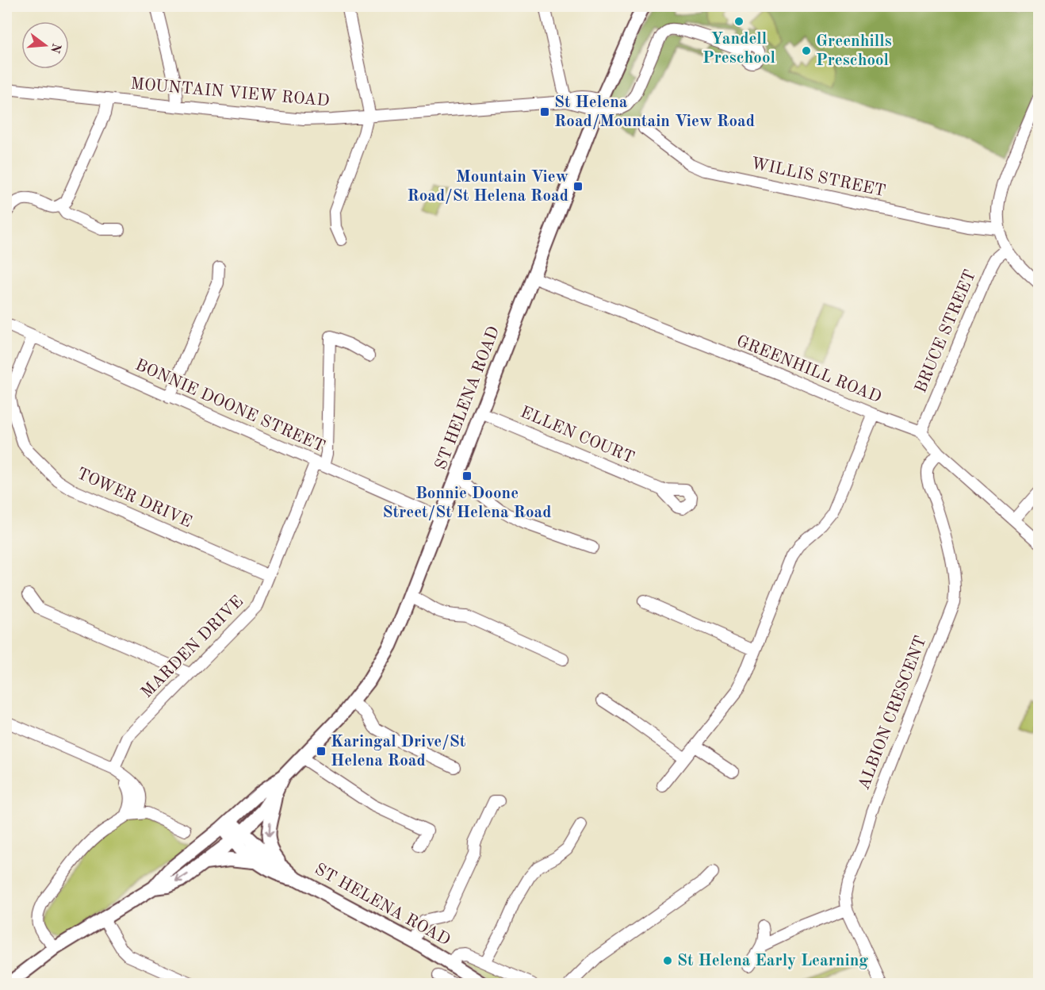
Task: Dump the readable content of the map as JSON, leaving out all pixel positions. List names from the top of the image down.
{
  "streets": {
    "main road": ["ST HELENA ROAD"],
    "street": [
      "MOUNTAIN VIEW ROAD",
      "WILLIS STREET",
      "BRUCE STREET",
      "GREENHILL ROAD",
      "BONNIE DOONE STREET",
      "ELLEN COURT",
      "TOWER DRIVE",
      "MARDEN DRIVE",
      "ALBION CRESCENT"
    ]
  },
  "crossings": [
    ["MOUNTAIN VIEW ROAD", "ST HELENA ROAD"],
    ["BRUCE STREET", "GREENHILL ROAD"],
    ["GREENHILL ROAD", "ST HELENA ROAD"],
    ["ST HELENA ROAD", "BONNIE DOONE STREET"],
    ["ST HELENA ROAD", "ELLEN COURT"],
    ["BONNIE DOONE STREET", "TOWER DRIVE"],
    ["BONNIE DOONE STREET", "MARDEN DRIVE"],
    ["TOWER DRIVE", "MARDEN DRIVE"]
  ],
  "places": {
    "other": ["Yandell Preschool", "Greenhills Preschool", "St Helena Early Learning"],
    "transit": [
      "St Helena Road/Mountain View Road",
      "Mountain View Road/St Helena Road",
      "Bonnie Doone Street/St Helena Road",
      "Karingal Drive/St Helena Road"
    ]
  },
  "north": "right"
}
